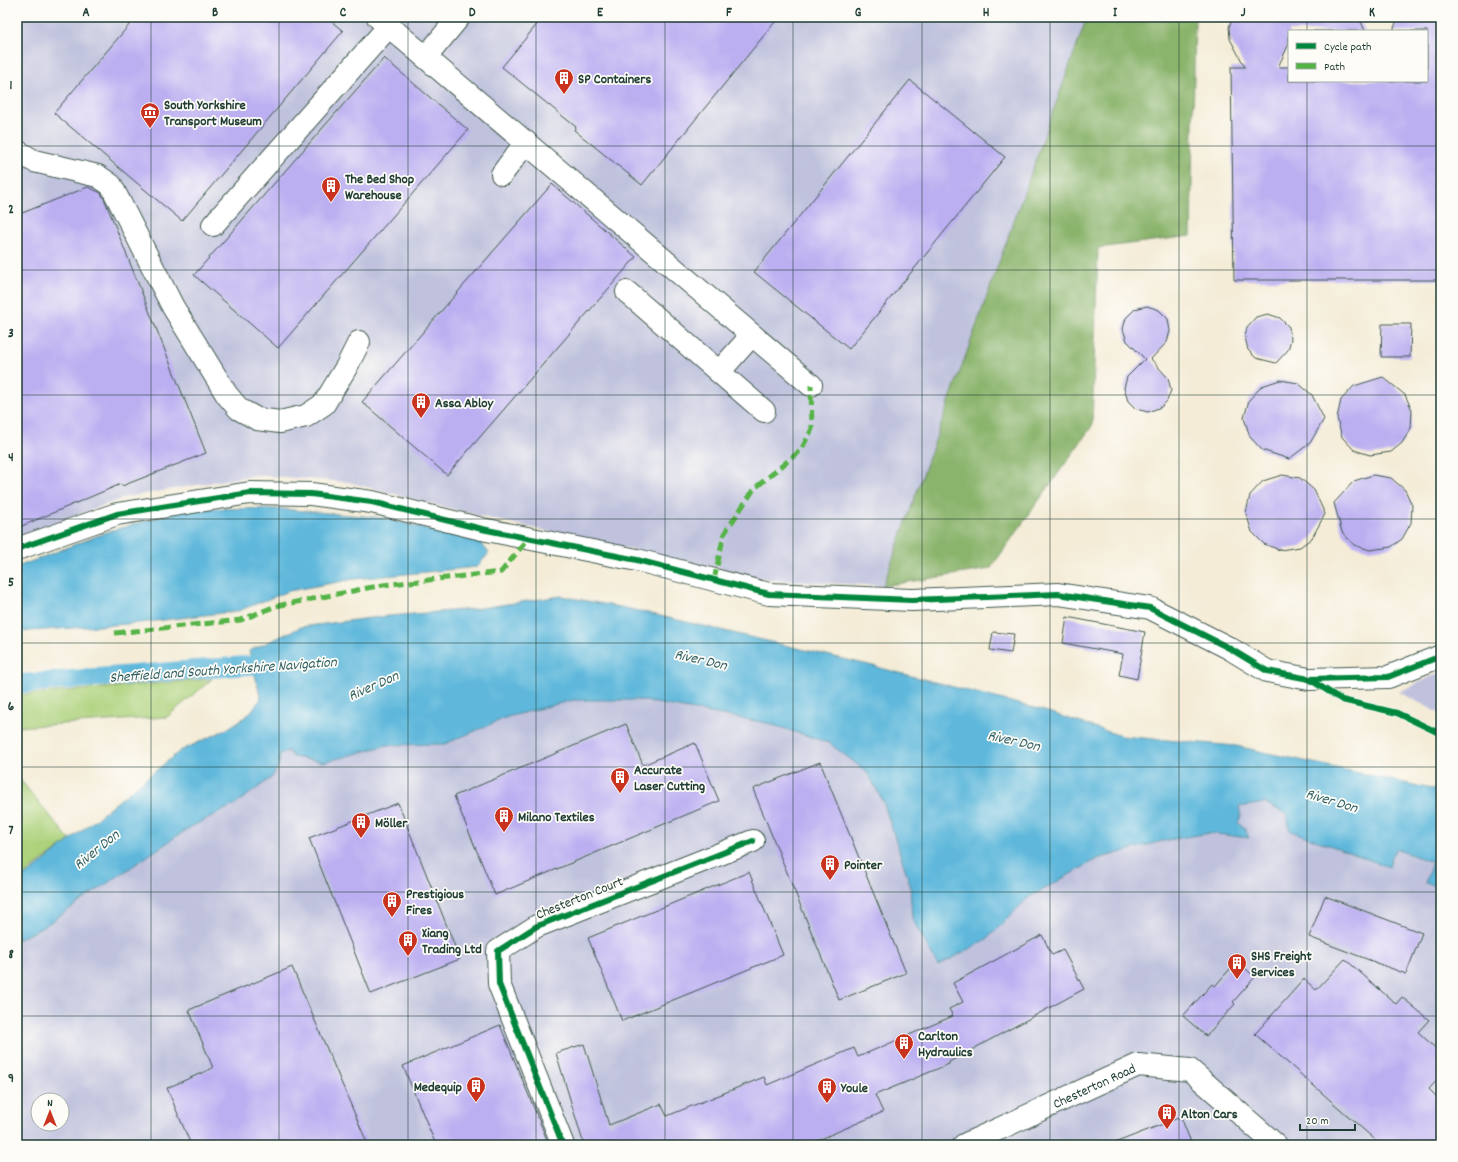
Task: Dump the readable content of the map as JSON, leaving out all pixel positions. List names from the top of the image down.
{
  "streets": {
    "street": ["Chesterton Court", "Chesterton Road"]
  },
  "water": ["River Don", "Sheffield and South Yorkshire Navigation"],
  "places": {
    "building": [
      "SP Containers",
      "The Bed Shop Warehouse",
      "Assa Abloy",
      "Accurate Laser Cutting",
      "Milano Textiles",
      "Möller",
      "Pointer",
      "Prestigious Fires",
      "Xiang Trading Ltd",
      "SHS Freight Services",
      "Carlton Hydraulics",
      "Medequip",
      "Youle",
      "Alton Cars"
    ],
    "museum": ["South Yorkshire Transport Museum"]
  },
  "legend": ["Cycle path", "Path"],
  "scale_bar": "20 m",
  "north": "top",
  "grid": {
    "columns": [
      "A",
      "B",
      "C",
      "D",
      "E",
      "F",
      "G",
      "H",
      "I",
      "J",
      "K"
    ],
    "rows": [
      "1",
      "2",
      "3",
      "4",
      "5",
      "6",
      "7",
      "8",
      "9"
    ]
  }
}
